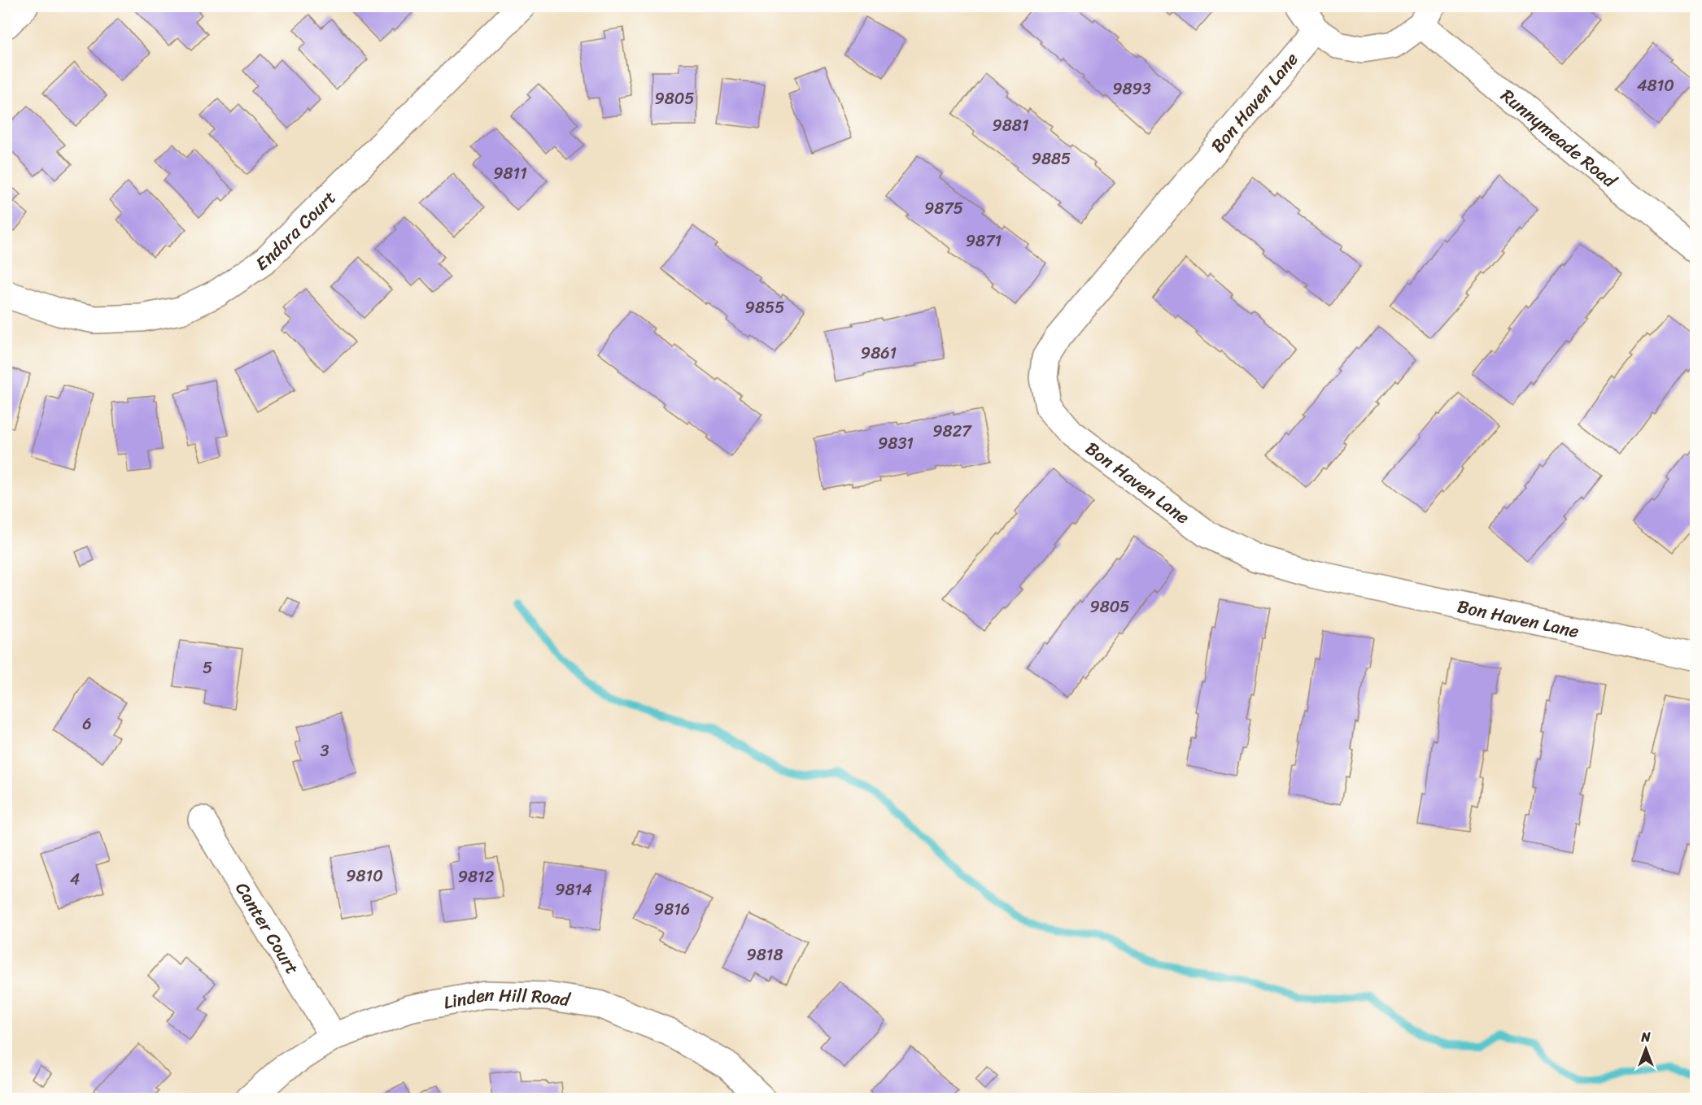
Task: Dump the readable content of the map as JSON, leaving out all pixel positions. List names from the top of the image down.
{
  "streets": {
    "street": [
      "Bon Haven Lane",
      "Runnymeade Road",
      "Endora Court",
      "Canter Court",
      "Linden Hill Road"
    ]
  },
  "crossings": [
    ["Canter Court", "Linden Hill Road"]
  ],
  "house_numbers": [
    "4810",
    "9893",
    "9805",
    "9881",
    "9885",
    "9811",
    "9875",
    "9871",
    "9855",
    "9861",
    "9827",
    "9831",
    "9805",
    "5",
    "6",
    "3",
    "9810",
    "9812",
    "4",
    "9814",
    "9816",
    "9818"
  ],
  "north": "top"
}
